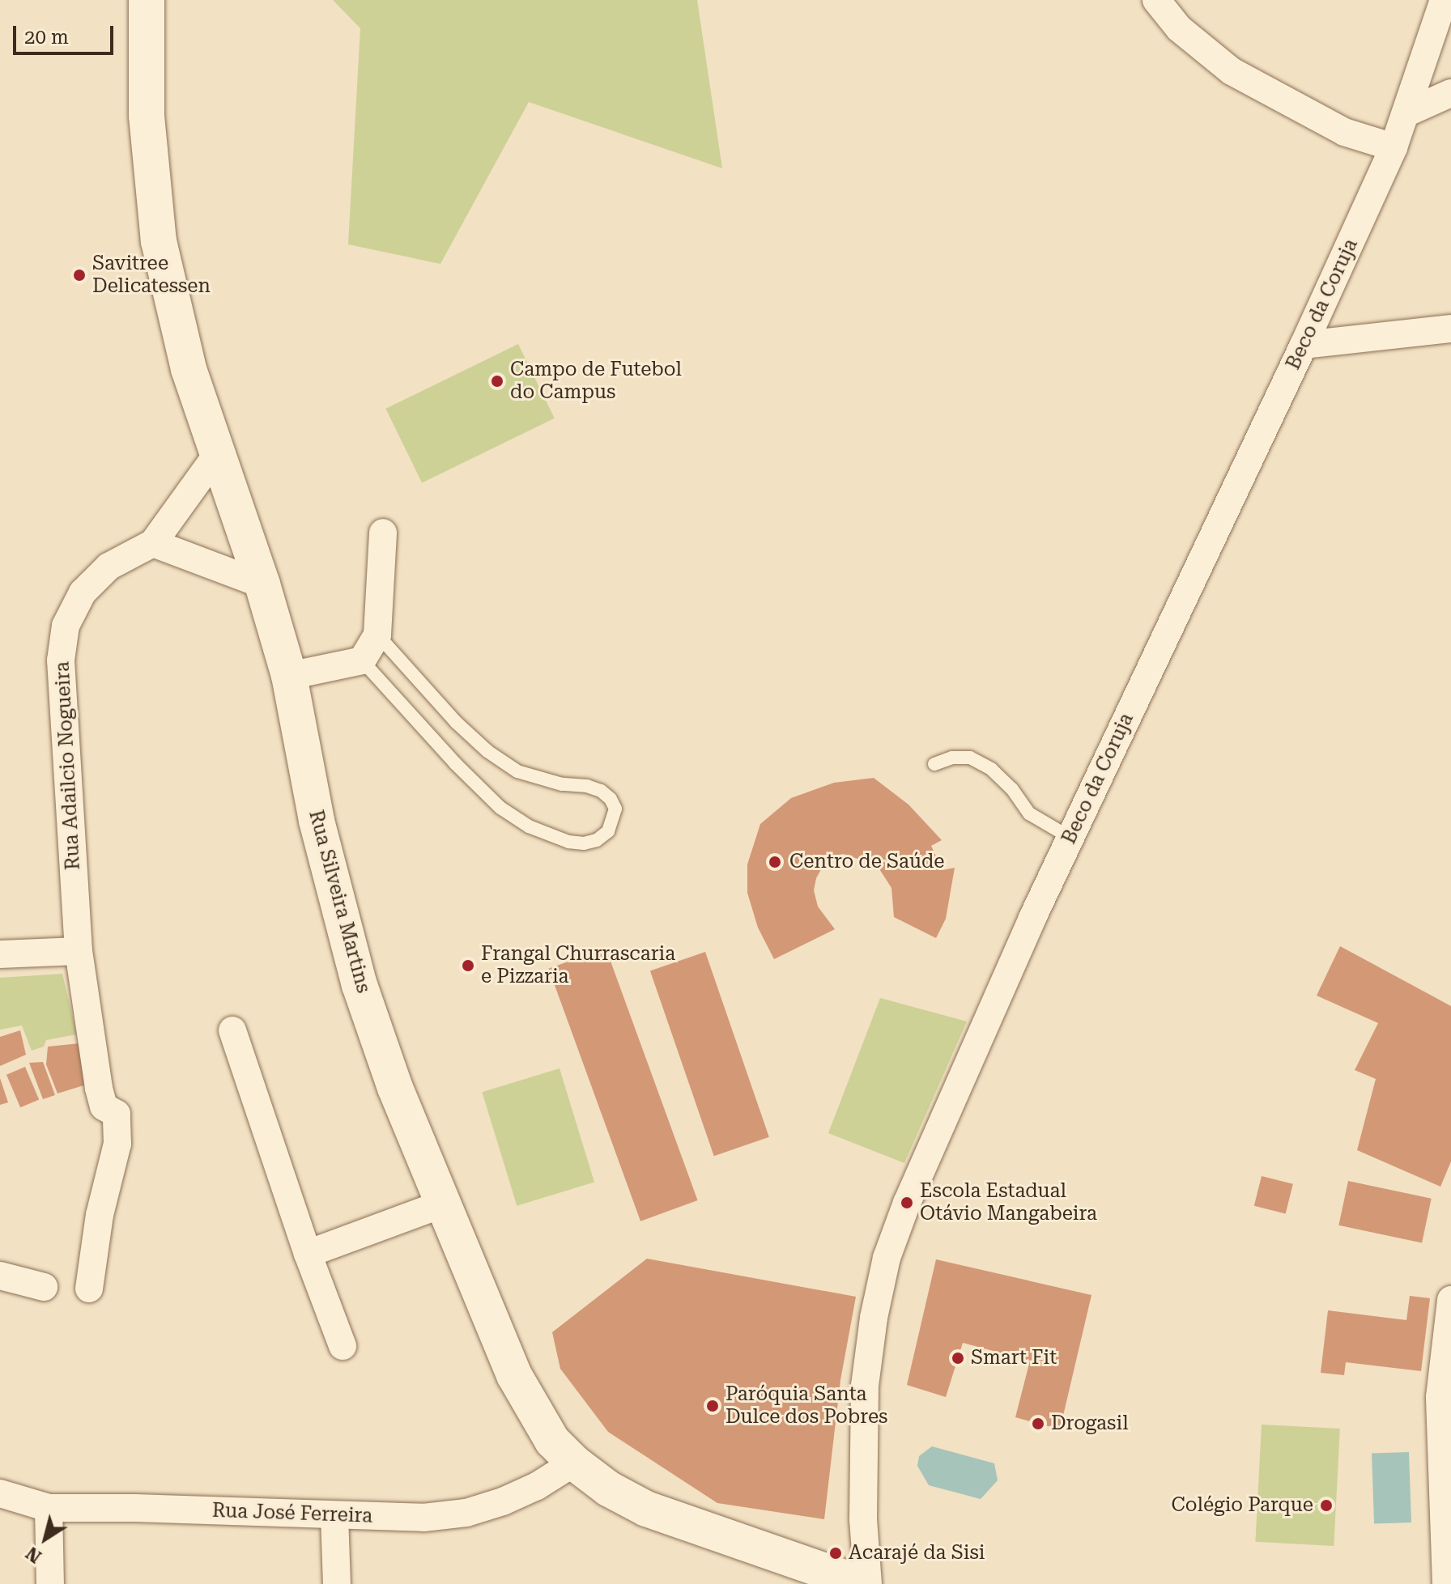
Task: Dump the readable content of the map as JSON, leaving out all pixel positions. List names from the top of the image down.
{
  "streets": {
    "main road": ["Rua Silveira Martins"],
    "street": ["Beco da Coruja", "Rua Adailcio Nogueira", "Rua José Ferreira"]
  },
  "crossings": [
    ["Rua Adailcio Nogueira", "Rua Silveira Martins"],
    ["Rua Silveira Martins", "Rua José Ferreira"]
  ],
  "places": [
    "Savitree Delicatessen",
    "Campo de Futebol do Campus",
    "Centro de Saúde",
    "Frangal Churrascaria e Pizzaria",
    "Escola Estadual Otávio Mangabeira",
    "Smart Fit",
    "Paróquia Santa Dulce dos Pobres",
    "Drogasil",
    "Colégio Parque",
    "Acarajé da Sisi"
  ],
  "scale_bar": "20 m",
  "north": "bottom left"
}
